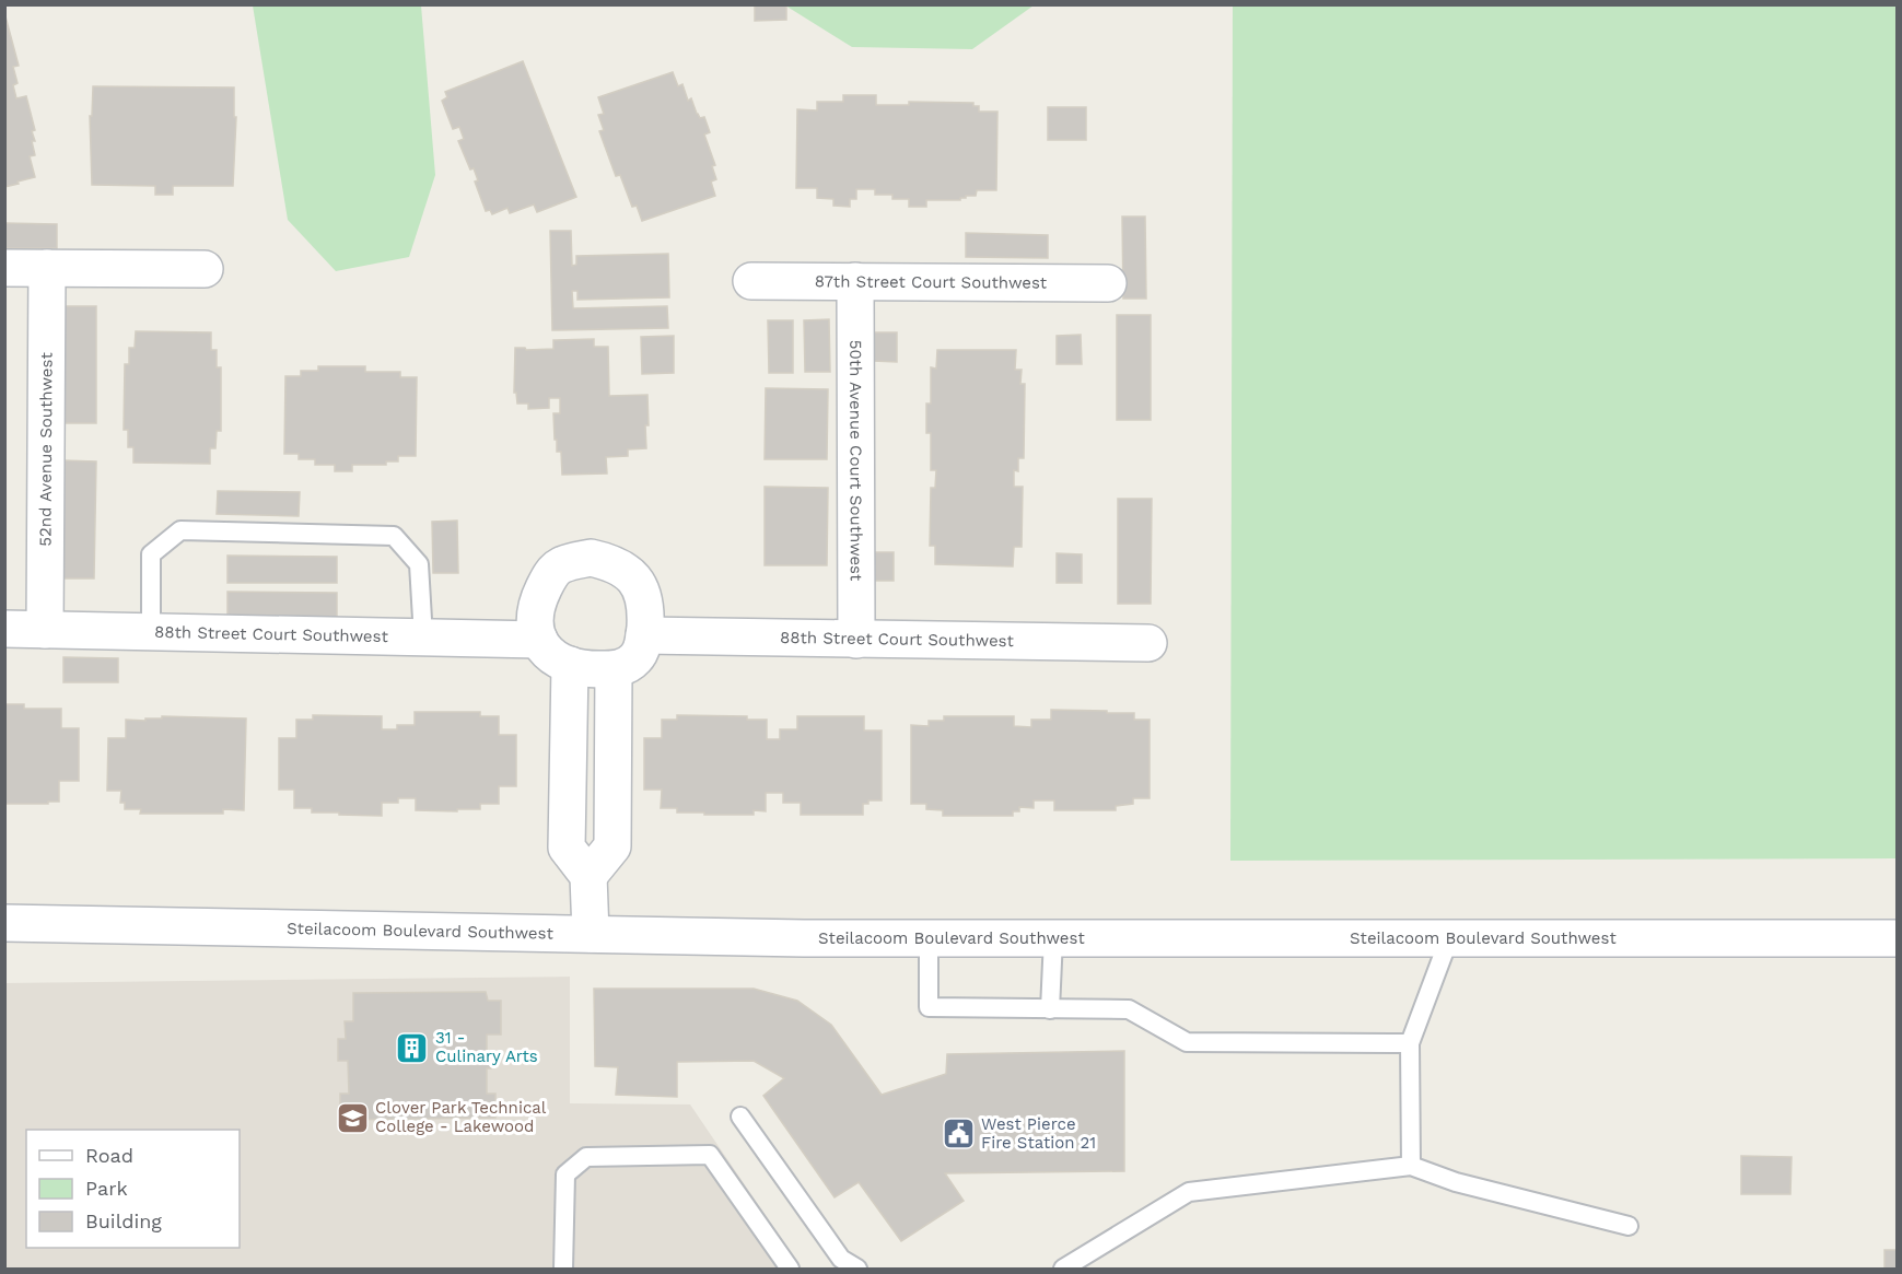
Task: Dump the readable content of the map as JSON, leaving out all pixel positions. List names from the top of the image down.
{
  "streets": {
    "street": [
      "87th Street Court Southwest",
      "52nd Avenue Southwest",
      "50th Avenue Court Southwest",
      "88th Street Court Southwest",
      "Steilacoom Boulevard Southwest"
    ]
  },
  "crossings": [
    ["87th Street Court Southwest", "50th Avenue Court Southwest"],
    ["52nd Avenue Southwest", "88th Street Court Southwest"],
    ["50th Avenue Court Southwest", "88th Street Court Southwest"]
  ],
  "places": {
    "building": ["31 - Culinary Arts"],
    "school or university": ["Clover Park Technical College - Lakewood"],
    "public building": ["West Pierce Fire Station 21"]
  },
  "legend": ["Road", "Park", "Building"]
}
